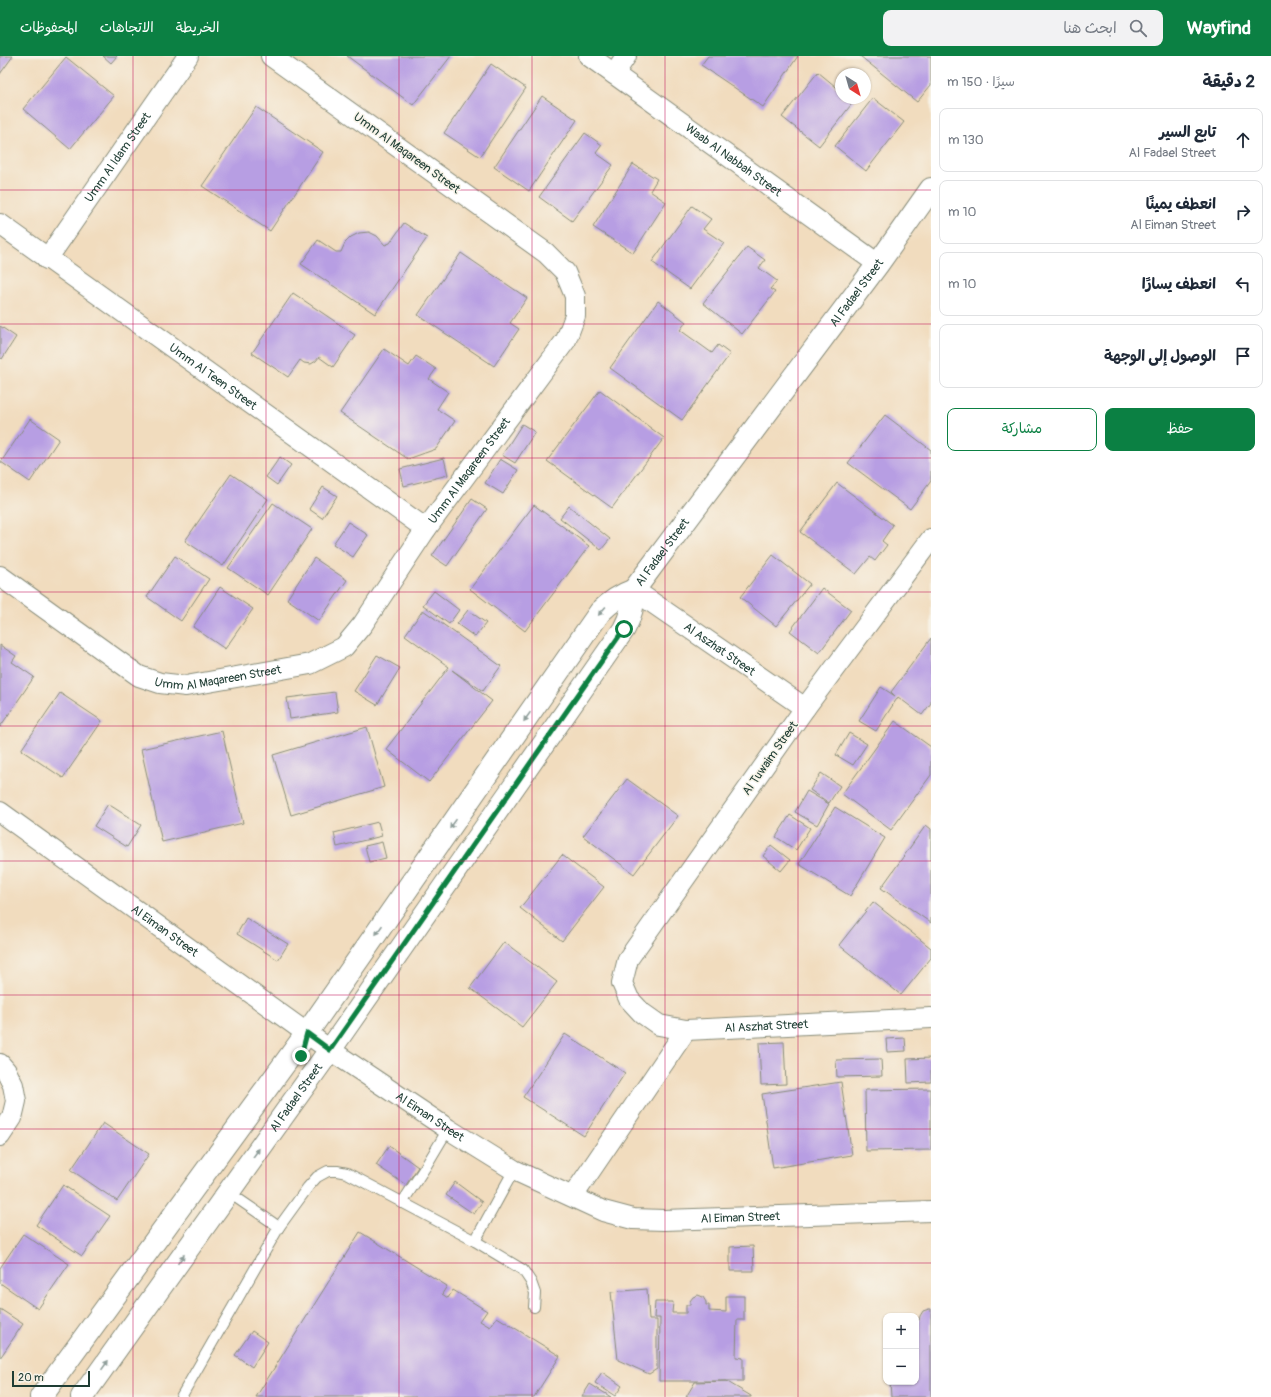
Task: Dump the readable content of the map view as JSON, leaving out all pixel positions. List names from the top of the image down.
{
  "streets": {
    "street": [
      "Umm Al Maqareen Street",
      "Umm Al Idam Street",
      "Waab Al Nabbah Street",
      "Al Fadael Street",
      "Umm Al Teen Street",
      "Al Aszhat Street",
      "Al Tuwaim Street",
      "Al Eiman Street"
    ]
  },
  "crossings": [
    ["Umm Al Maqareen Street", "Umm Al Teen Street"],
    ["Umm Al Idam Street", "Umm Al Teen Street"],
    ["Waab Al Nabbah Street", "Al Fadael Street"],
    ["Al Fadael Street", "Al Aszhat Street"],
    ["Al Fadael Street", "Al Eiman Street"],
    ["Al Aszhat Street", "Al Tuwaim Street"]
  ],
  "scale_bar": "20 m",
  "north": "bottom right",
  "page": {
    "header": "Wayfind",
    "search": "ابحث هنا",
    "nav": ["الخريطة", "الاتجاهات", "المحفوظات"],
    "heading": ["2 دقيقة", "سيرًا · 150 m"],
    "list": [
      ["تابع السير", "Al Fadael Street", "130 m"],
      ["انعطف يمينًا", "Al Eiman Street", "10 m"],
      ["انعطف يسارًا", "10 m"],
      "الوصول إلى الوجهة"
    ],
    "buttons": ["حفظ", "مشاركة"],
    "map_buttons": ["+", "−"],
    "scale": "20 m"
  }
}
